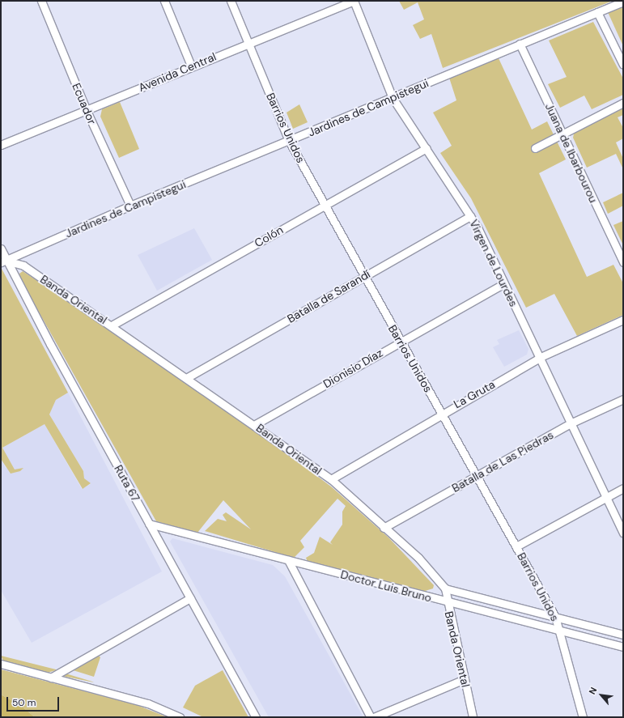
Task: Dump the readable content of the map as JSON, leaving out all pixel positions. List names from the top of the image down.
{
  "streets": {
    "street": [
      "Avenida Central",
      "Ecuador",
      "Jardines de Campistegui",
      "Barrios Unidos",
      "Juana de Ibarbourou",
      "Colón",
      "Virgen de Lourdes",
      "Batalla de Sarandí",
      "Banda Oriental",
      "Dionisio Díaz",
      "La Gruta",
      "Batalla de Las Piedras",
      "Ruta 67",
      "Doctor Luis Bruno"
    ]
  },
  "crossings": [
    ["Avenida Central", "Ecuador"],
    ["Avenida Central", "Barrios Unidos"],
    ["Avenida Central", "Virgen de Lourdes"],
    ["Ecuador", "Jardines de Campistegui"],
    ["Jardines de Campistegui", "Barrios Unidos"],
    ["Jardines de Campistegui", "Juana de Ibarbourou"],
    ["Jardines de Campistegui", "Virgen de Lourdes"],
    ["Jardines de Campistegui", "Banda Oriental"],
    ["Jardines de Campistegui", "Ruta 67"],
    ["Barrios Unidos", "Colón"],
    ["Barrios Unidos", "Batalla de Sarandí"],
    ["Barrios Unidos", "Dionisio Díaz"],
    ["Barrios Unidos", "La Gruta"],
    ["Barrios Unidos", "Batalla de Las Piedras"],
    ["Barrios Unidos", "Doctor Luis Bruno"],
    ["Colón", "Virgen de Lourdes"],
    ["Colón", "Banda Oriental"],
    ["Virgen de Lourdes", "Batalla de Sarandí"],
    ["Virgen de Lourdes", "Dionisio Díaz"],
    ["Virgen de Lourdes", "La Gruta"],
    ["Virgen de Lourdes", "Batalla de Las Piedras"],
    ["Batalla de Sarandí", "Banda Oriental"],
    ["Banda Oriental", "Dionisio Díaz"],
    ["Banda Oriental", "La Gruta"],
    ["Banda Oriental", "Batalla de Las Piedras"],
    ["Banda Oriental", "Ruta 67"],
    ["Banda Oriental", "Doctor Luis Bruno"],
    ["Ruta 67", "Doctor Luis Bruno"]
  ],
  "scale_bar": "50 m",
  "north": "top left"
}
